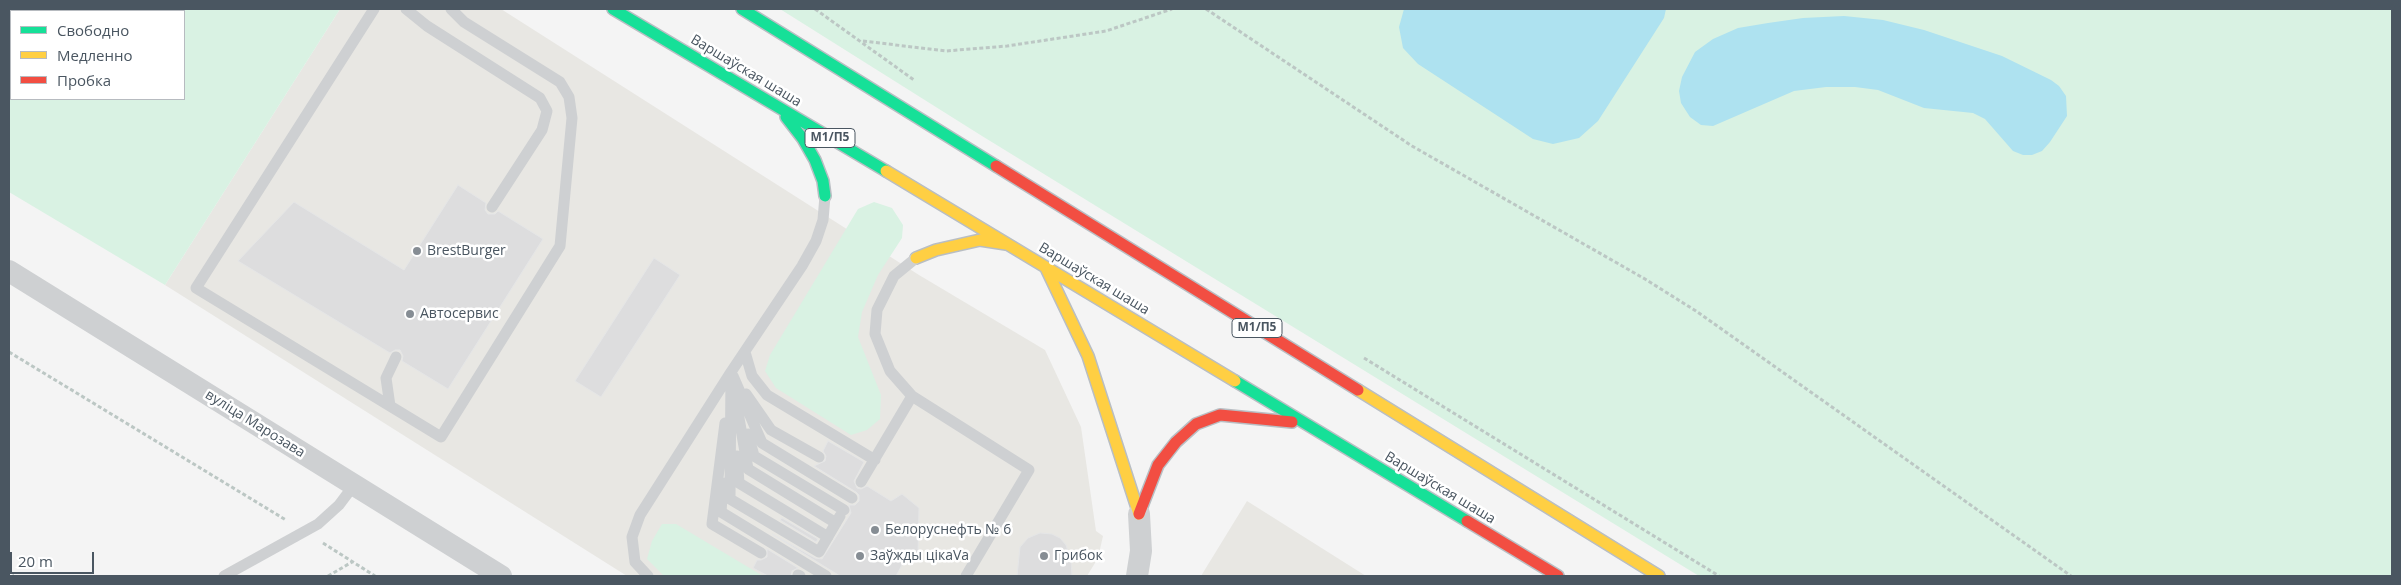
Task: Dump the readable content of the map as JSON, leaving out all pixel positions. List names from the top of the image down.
{
  "streets": {
    "highway": ["Варшаўская шаша", "М1/П5"],
    "street": ["вуліца Марозава"]
  },
  "places": [
    "BrestBurger",
    "Автосервис",
    "Белоруснефть № 6",
    "Заўжды цікаVа",
    "Грибок"
  ],
  "legend": ["Свободно", "Медленно", "Пробка"],
  "scale_bar": "20 m"
}
